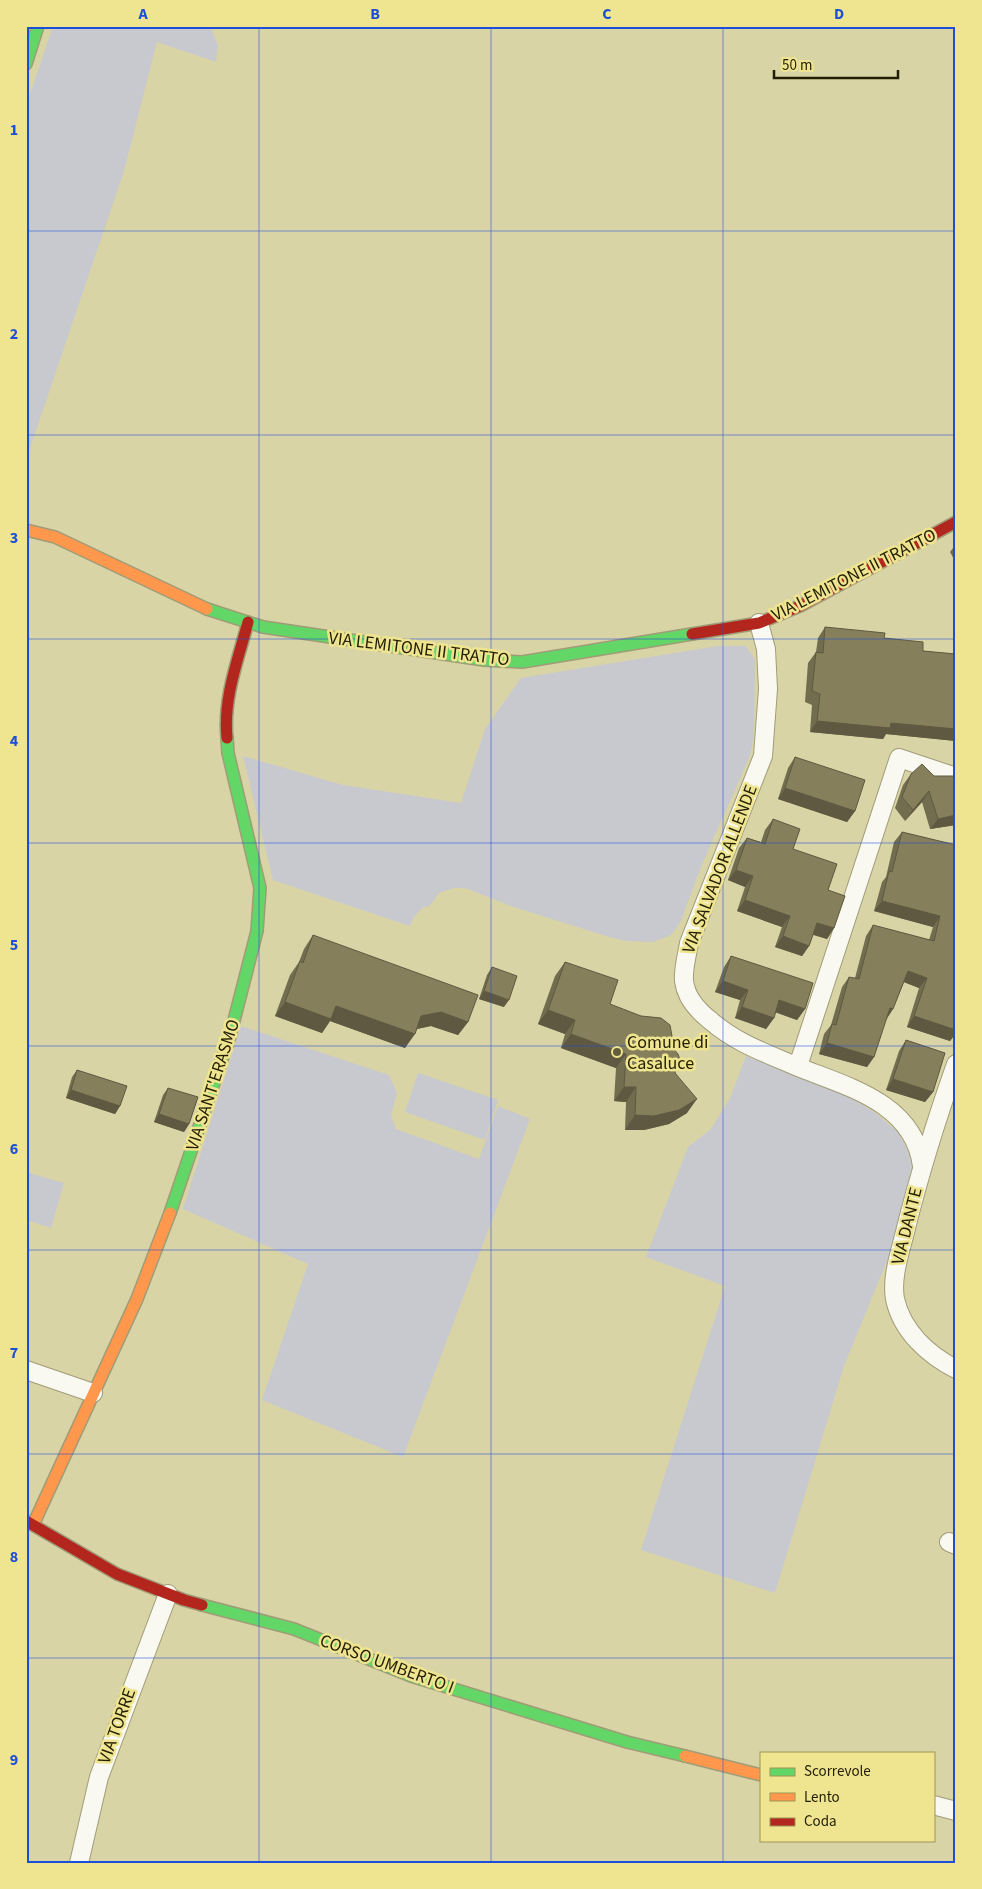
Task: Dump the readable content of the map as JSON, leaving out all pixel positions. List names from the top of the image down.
{
  "streets": {
    "main road": ["VIA LEMITONE II TRATTO", "VIA SANT'ERASMO", "CORSO UMBERTO I"],
    "street": ["VIA SALVADOR ALLENDE", "VIA DANTE", "VIA TORRE"]
  },
  "crossings": [
    ["VIA LEMITONE II TRATTO", "VIA SALVADOR ALLENDE"],
    ["VIA LEMITONE II TRATTO", "VIA SANT'ERASMO"],
    ["VIA SALVADOR ALLENDE", "VIA DANTE"],
    ["VIA SANT'ERASMO", "CORSO UMBERTO I"],
    ["CORSO UMBERTO I", "VIA TORRE"]
  ],
  "places": ["Comune di Casaluce"],
  "legend": ["Scorrevole", "Lento", "Coda"],
  "scale_bar": "50 m",
  "grid": {
    "columns": [
      "A",
      "B",
      "C",
      "D"
    ],
    "rows": [
      "1",
      "2",
      "3",
      "4",
      "5",
      "6",
      "7",
      "8",
      "9"
    ]
  }
}
